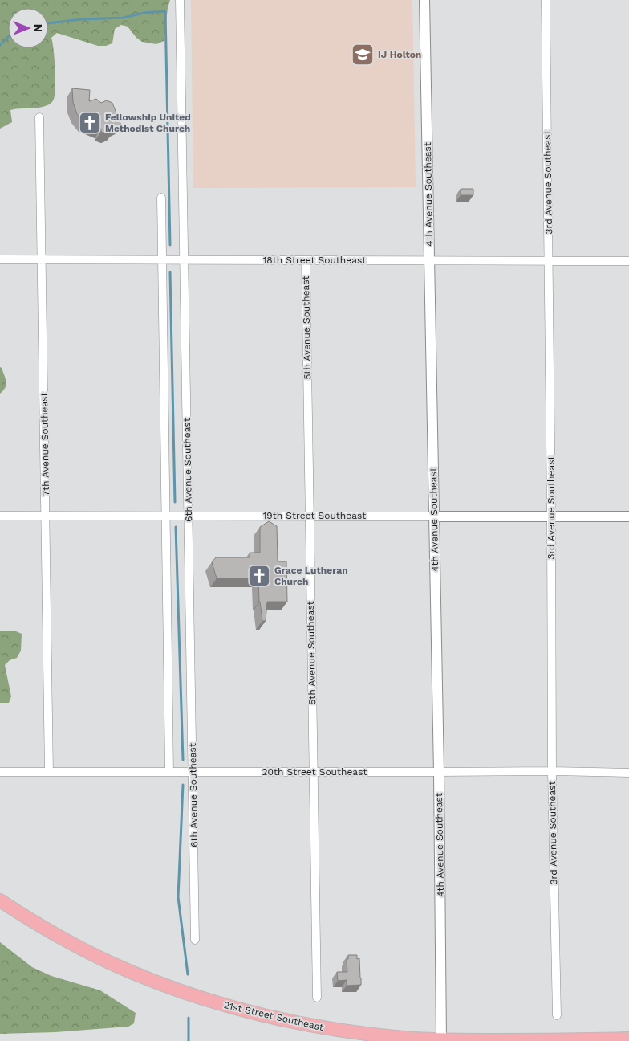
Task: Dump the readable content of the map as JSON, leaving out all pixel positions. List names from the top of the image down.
{
  "streets": {
    "main road": ["21st Street Southeast"],
    "street": [
      "3rd Avenue Southeast",
      "4th Avenue Southeast",
      "18th Street Southeast",
      "5th Avenue Southeast",
      "7th Avenue Southeast",
      "6th Avenue Southeast",
      "19th Street Southeast",
      "20th Street Southeast"
    ]
  },
  "crossings": [
    ["3rd Avenue Southeast", "18th Street Southeast"],
    ["3rd Avenue Southeast", "19th Street Southeast"],
    ["3rd Avenue Southeast", "20th Street Southeast"],
    ["4th Avenue Southeast", "18th Street Southeast"],
    ["4th Avenue Southeast", "19th Street Southeast"],
    ["4th Avenue Southeast", "20th Street Southeast"],
    ["4th Avenue Southeast", "21st Street Southeast"],
    ["18th Street Southeast", "5th Avenue Southeast"],
    ["18th Street Southeast", "7th Avenue Southeast"],
    ["18th Street Southeast", "6th Avenue Southeast"],
    ["5th Avenue Southeast", "19th Street Southeast"],
    ["5th Avenue Southeast", "20th Street Southeast"],
    ["7th Avenue Southeast", "19th Street Southeast"],
    ["7th Avenue Southeast", "20th Street Southeast"],
    ["6th Avenue Southeast", "19th Street Southeast"],
    ["6th Avenue Southeast", "20th Street Southeast"]
  ],
  "places": {
    "school or university": ["IJ Holton"],
    "church": ["Fellowship United Methodist Church", "Grace Lutheran Church"]
  },
  "north": "right"
}
